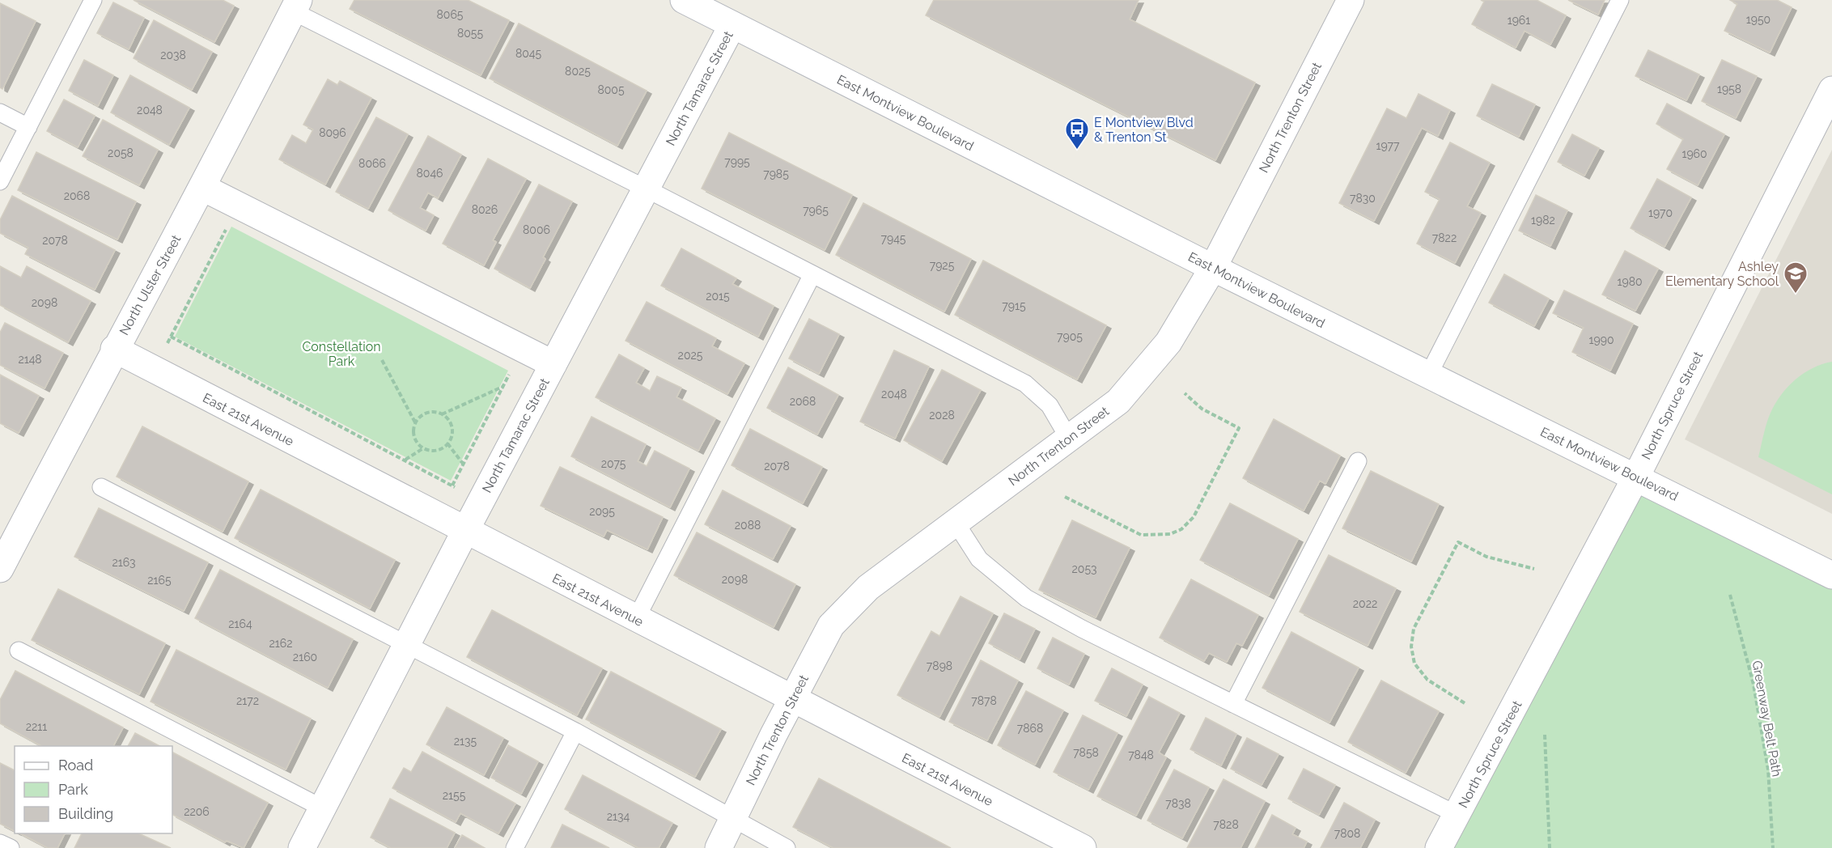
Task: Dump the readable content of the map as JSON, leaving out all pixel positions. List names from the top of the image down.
{
  "streets": {
    "street": [
      "North Tamarac Street",
      "East Montview Boulevard",
      "North Trenton Street",
      "North Ulster Street",
      "North Spruce Street",
      "East 21st Avenue"
    ],
    "path": ["Greenway Belt Path"]
  },
  "crossings": [
    ["North Tamarac Street", "East Montview Boulevard"],
    ["North Tamarac Street", "East 21st Avenue"],
    ["East Montview Boulevard", "North Trenton Street"],
    ["East Montview Boulevard", "North Spruce Street"],
    ["North Trenton Street", "East 21st Avenue"],
    ["North Ulster Street", "East 21st Avenue"]
  ],
  "parks": ["Constellation Park"],
  "places": {
    "bus stop": ["E Montview Blvd & Trenton St"],
    "school or university": ["Ashley Elementary School"]
  },
  "house_numbers": [
    "8065",
    "1950",
    "1961",
    "8055",
    "8045",
    "2038",
    "8025",
    "1958",
    "8005",
    "2048",
    "8096",
    "1977",
    "2058",
    "1960",
    "7995",
    "8066",
    "8046",
    "7985",
    "2068",
    "7830",
    "8026",
    "7965",
    "1970",
    "1982",
    "8006",
    "7822",
    "7945",
    "2078",
    "7925",
    "1980",
    "2015",
    "2098",
    "7915",
    "7905",
    "1990",
    "2025",
    "2148",
    "2048",
    "2068",
    "2028",
    "2075",
    "2078",
    "2095",
    "2088",
    "2163",
    "2053",
    "2098",
    "2165",
    "2022",
    "2164",
    "2162",
    "2160",
    "7898",
    "2172",
    "7878",
    "2211",
    "7868",
    "2135",
    "7858",
    "7848",
    "2155",
    "7838",
    "2206",
    "2134",
    "7828",
    "7808"
  ],
  "legend": ["Road", "Park", "Building"]
}
